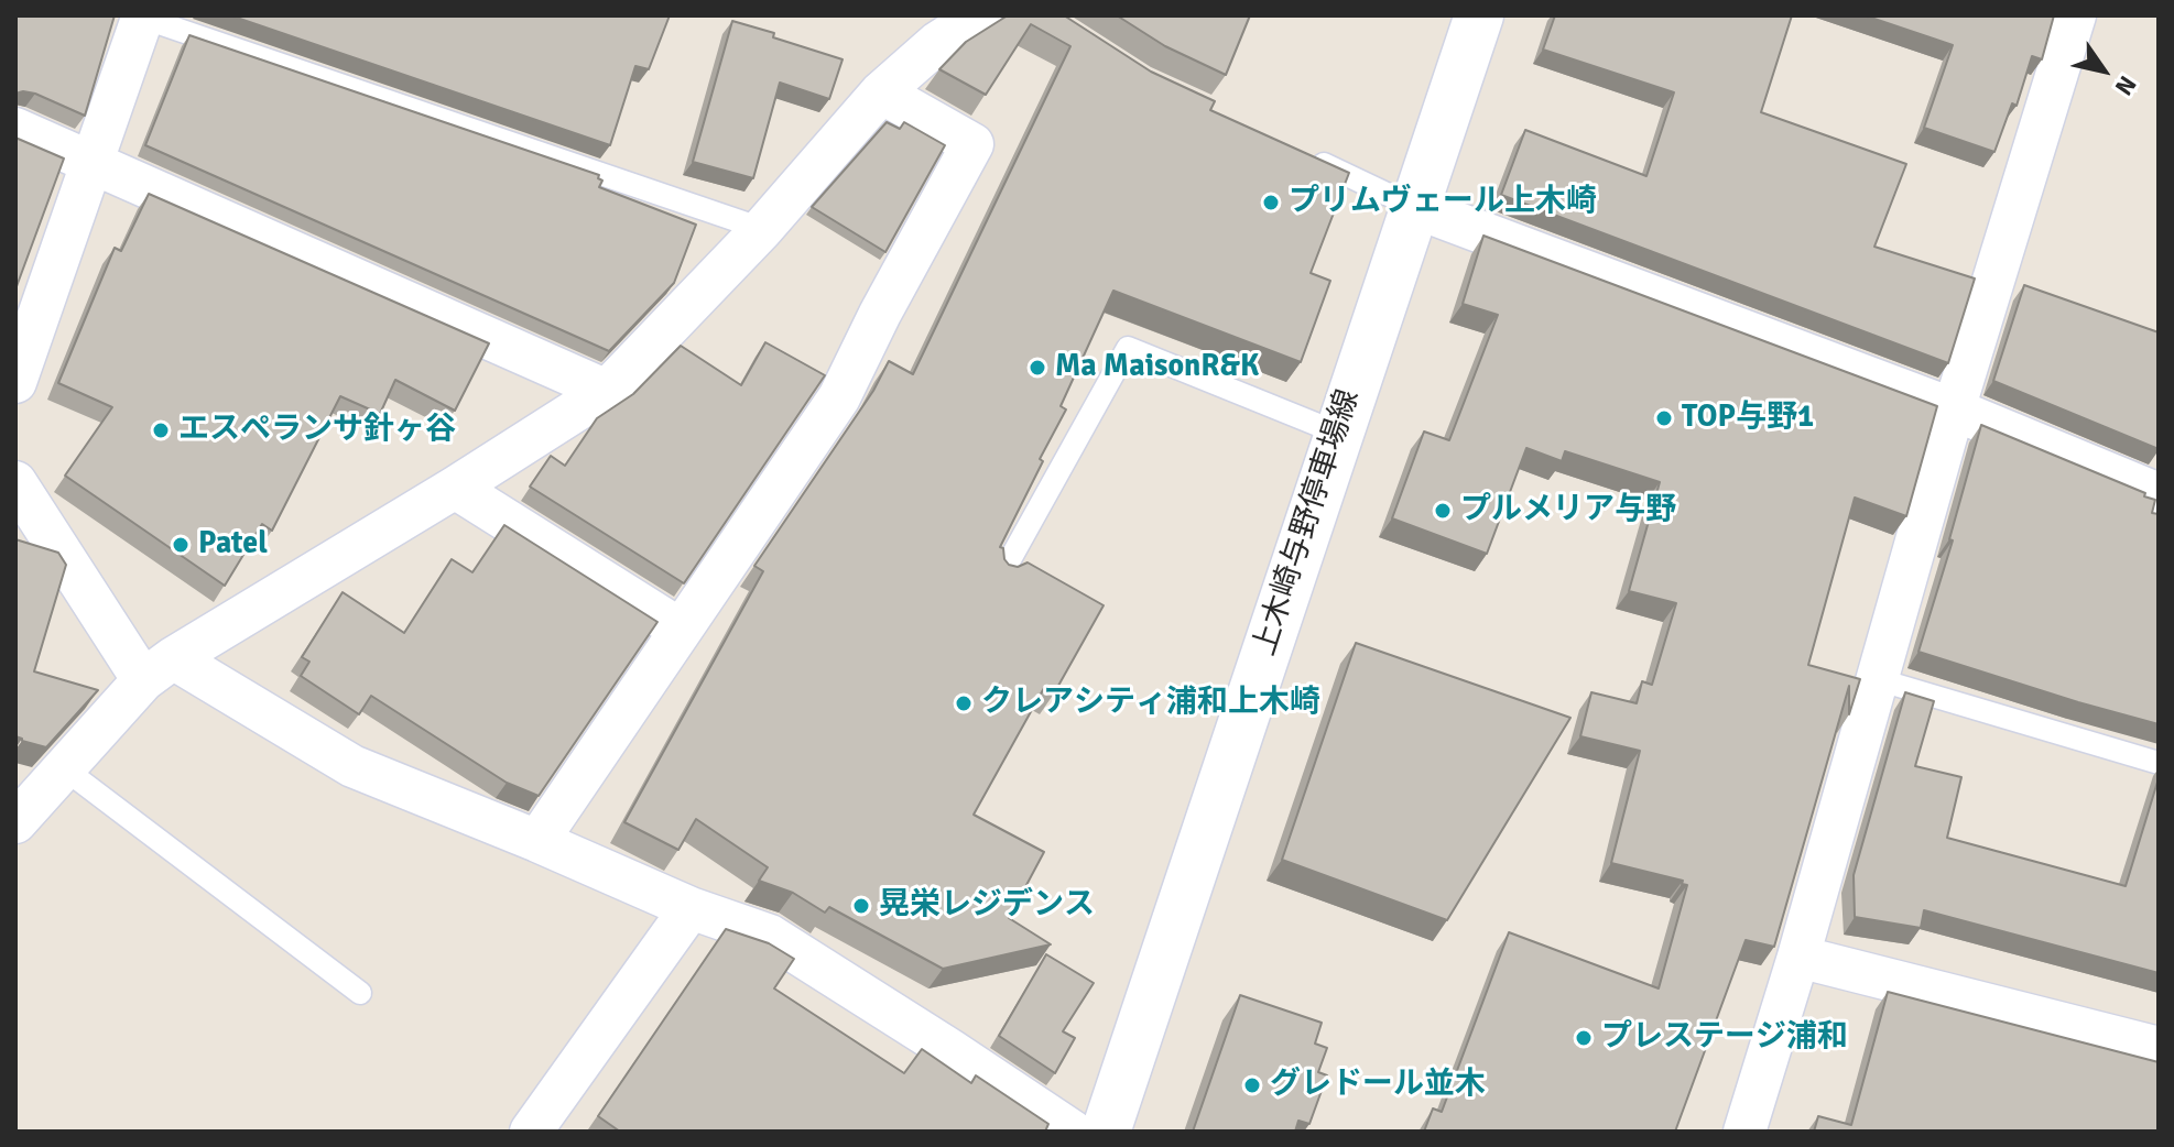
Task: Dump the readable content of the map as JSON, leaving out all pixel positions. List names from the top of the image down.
{
  "streets": {
    "main road": ["上木崎与野停車場線"]
  },
  "places": [
    "プリムヴェール上木崎",
    "Ma MaisonR&K",
    "TOP与野1",
    "エスペランサ針ヶ谷",
    "プルメリア与野",
    "Patel",
    "クレアシティ浦和上木崎",
    "晃栄レジデンス",
    "プレステージ浦和",
    "グレドール並木"
  ],
  "north": "bottom right"
}
